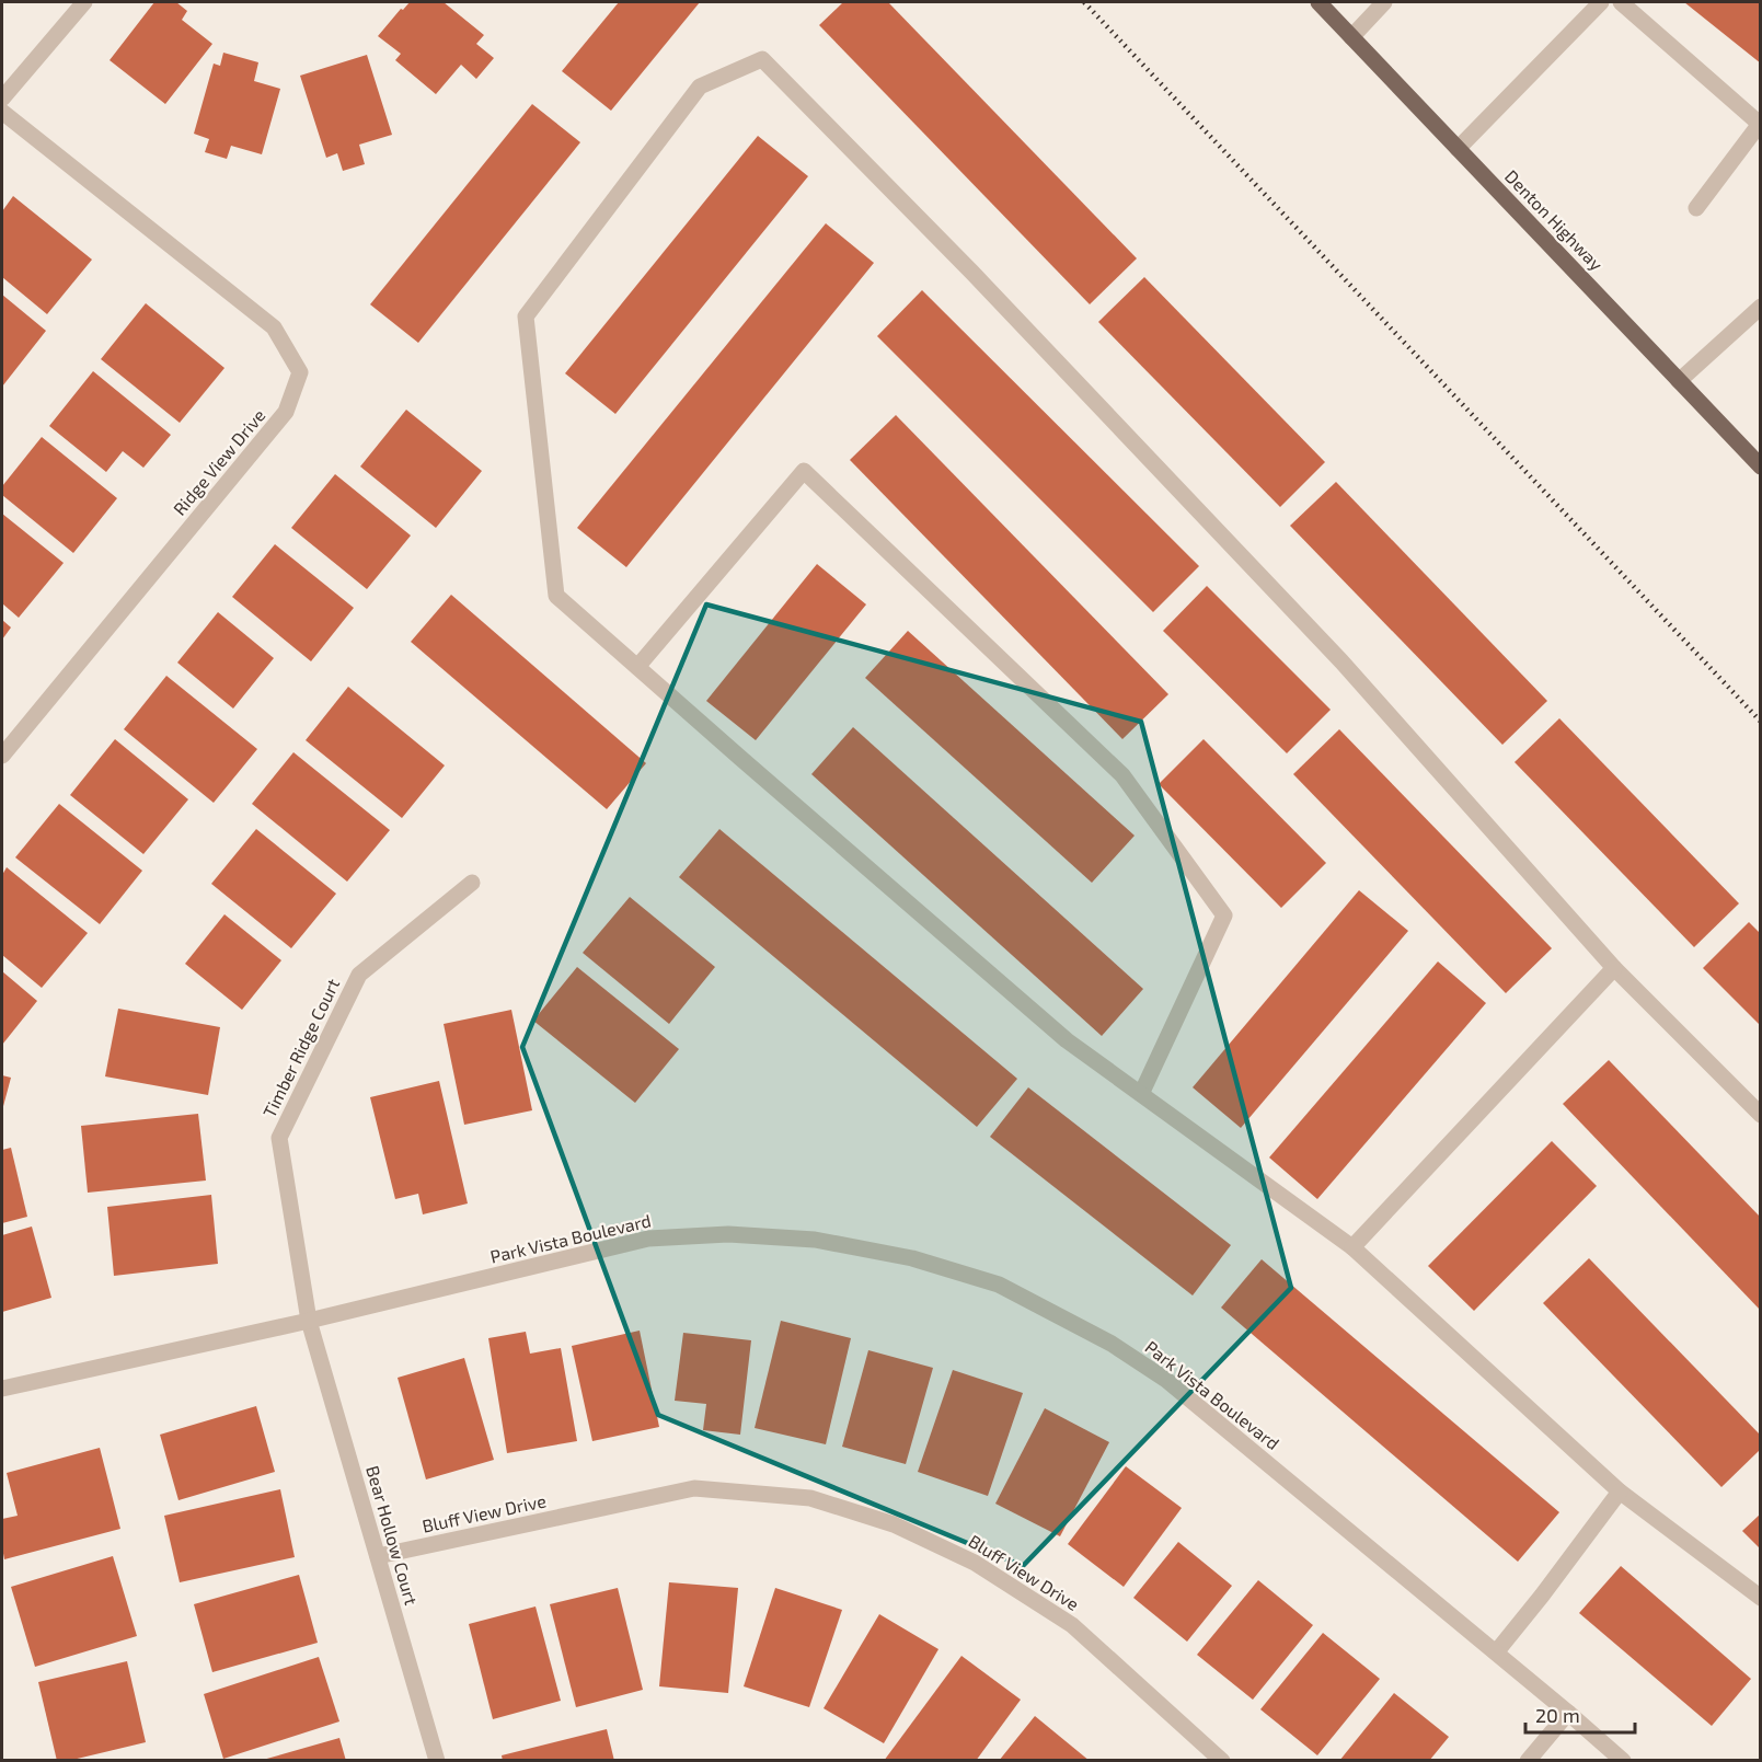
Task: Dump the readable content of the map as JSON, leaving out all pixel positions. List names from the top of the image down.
{
  "streets": {
    "main road": ["Denton Highway"],
    "street": [
      "Ridge View Drive",
      "Timber Ridge Court",
      "Park Vista Boulevard",
      "Bluff View Drive",
      "Bear Hollow Court"
    ]
  },
  "crossings": [
    ["Timber Ridge Court", "Park Vista Boulevard"],
    ["Timber Ridge Court", "Bear Hollow Court"],
    ["Park Vista Boulevard", "Bear Hollow Court"],
    ["Bluff View Drive", "Bear Hollow Court"]
  ],
  "scale_bar": "20 m"
}
